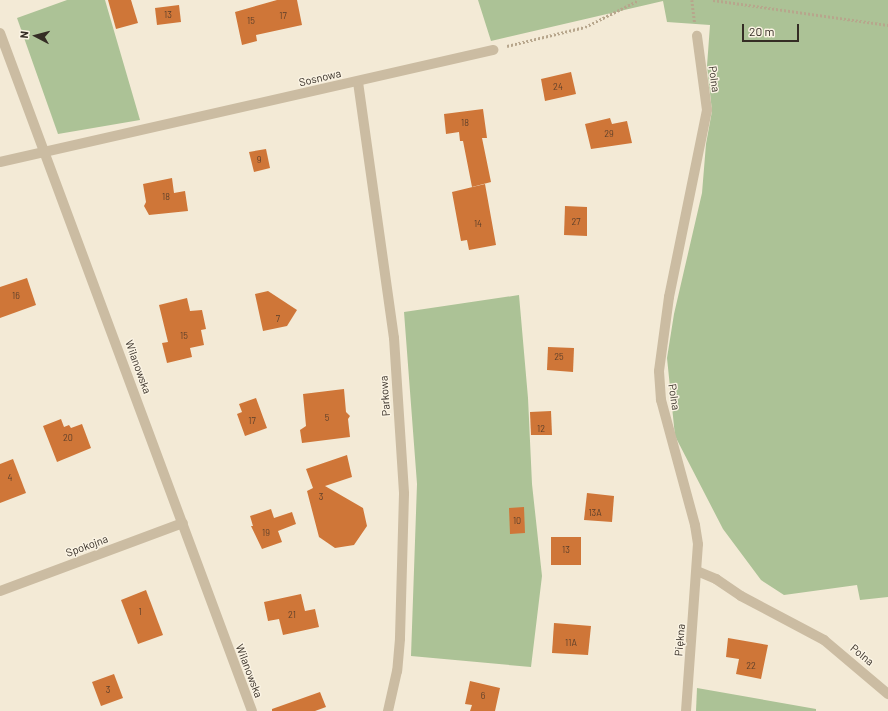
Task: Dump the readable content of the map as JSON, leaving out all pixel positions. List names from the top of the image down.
{
  "streets": {
    "street": [
      "Sosnowa",
      "Polna",
      "Wilanowska",
      "Parkowa",
      "Spokojna",
      "Piękna"
    ]
  },
  "crossings": [
    ["Sosnowa", "Wilanowska"],
    ["Sosnowa", "Parkowa"],
    ["Polna", "Piękna"],
    ["Wilanowska", "Spokojna"]
  ],
  "house_numbers": [
    "13",
    "17",
    "15",
    "24",
    "18",
    "29",
    "9",
    "18",
    "27",
    "14",
    "16",
    "7",
    "15",
    "25",
    "5",
    "17",
    "12",
    "20",
    "4",
    "3",
    "13A",
    "10",
    "19",
    "13",
    "1",
    "21",
    "11A",
    "22",
    "3",
    "6"
  ],
  "scale_bar": "20 m",
  "north": "left"
}
